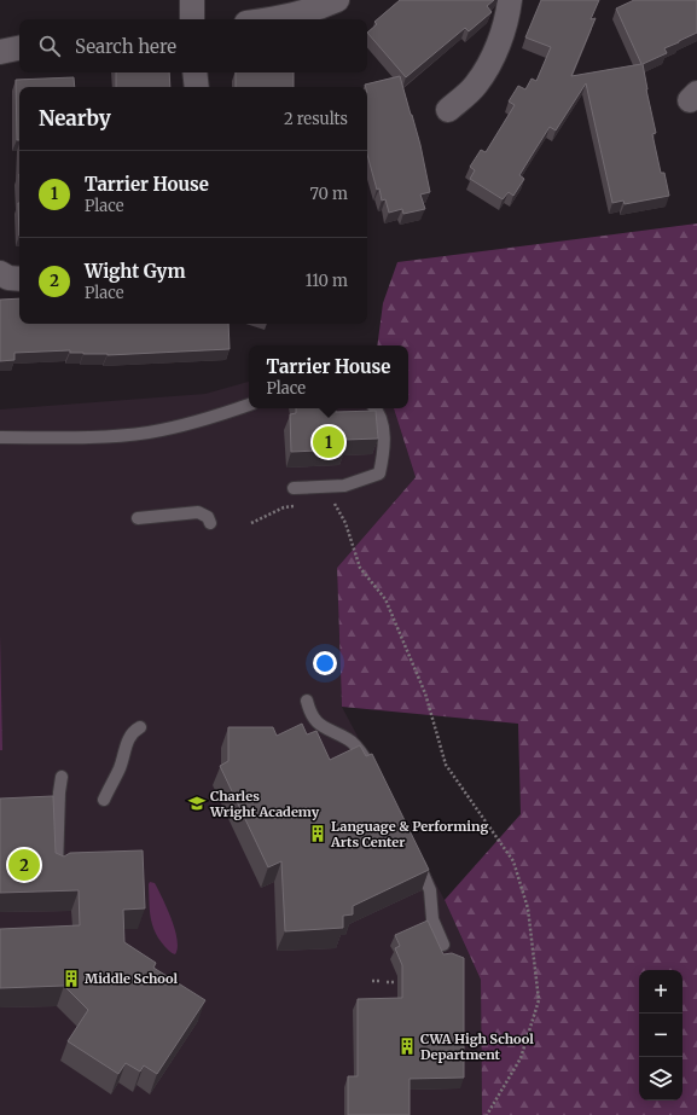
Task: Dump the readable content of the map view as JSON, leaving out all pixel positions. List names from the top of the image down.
{
  "places": {
    "school or university": ["Charles Wright Academy"],
    "building": ["Language & Performing Arts Center", "Middle School", "CWA High School Department"]
  },
  "page": {
    "search": "Search here",
    "heading": ["Nearby", "2 results"],
    "list": [
      {
        "mark": "1",
        "name": "Tarrier House",
        "note": "Place",
        "value": "70 m"
      },
      {
        "mark": "2",
        "name": "Wight Gym",
        "note": "Place",
        "value": "110 m"
      }
    ],
    "popup": ["Tarrier House", "Place"],
    "pins": ["1", "2"],
    "map_buttons": ["+", "−"]
  }
}
